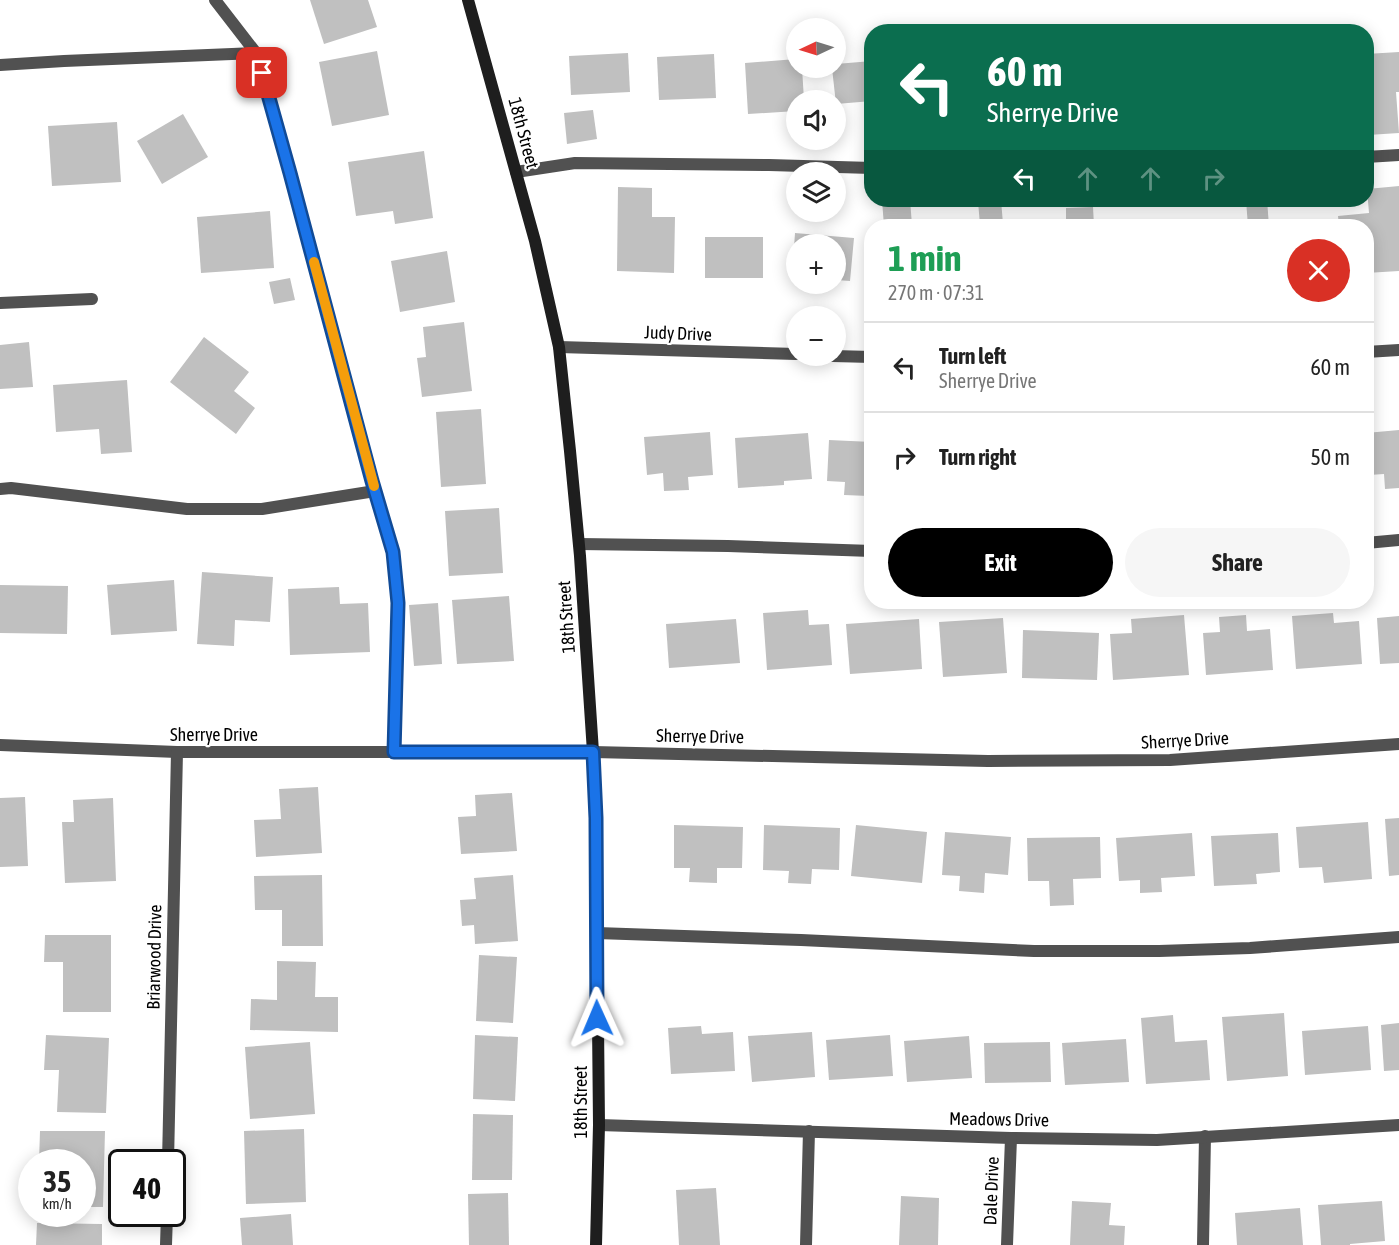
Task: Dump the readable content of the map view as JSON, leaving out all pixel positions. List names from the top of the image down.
{
  "streets": {
    "street": [
      "18th Street",
      "Judy Drive",
      "Sherrye Drive",
      "Briarwood Drive",
      "Meadows Drive",
      "Dale Drive"
    ]
  },
  "crossings": [
    ["18th Street", "Judy Drive"],
    ["18th Street", "Sherrye Drive"],
    ["18th Street", "Meadows Drive"],
    ["Sherrye Drive", "Briarwood Drive"],
    ["Meadows Drive", "Dale Drive"]
  ],
  "north": "left",
  "page": {
    "map_buttons": ["+", "−"],
    "turn": ["60 m", "Sherrye Drive"],
    "heading": ["1 min", "270 m · 07:31"],
    "list": [
      {
        "name": "Turn left",
        "note": "Sherrye Drive",
        "value": "60 m"
      },
      {
        "name": "Turn right",
        "value": "50 m"
      }
    ],
    "buttons": ["Exit", "Share"],
    "speed": "35 km/h",
    "limit": "40"
  }
}
